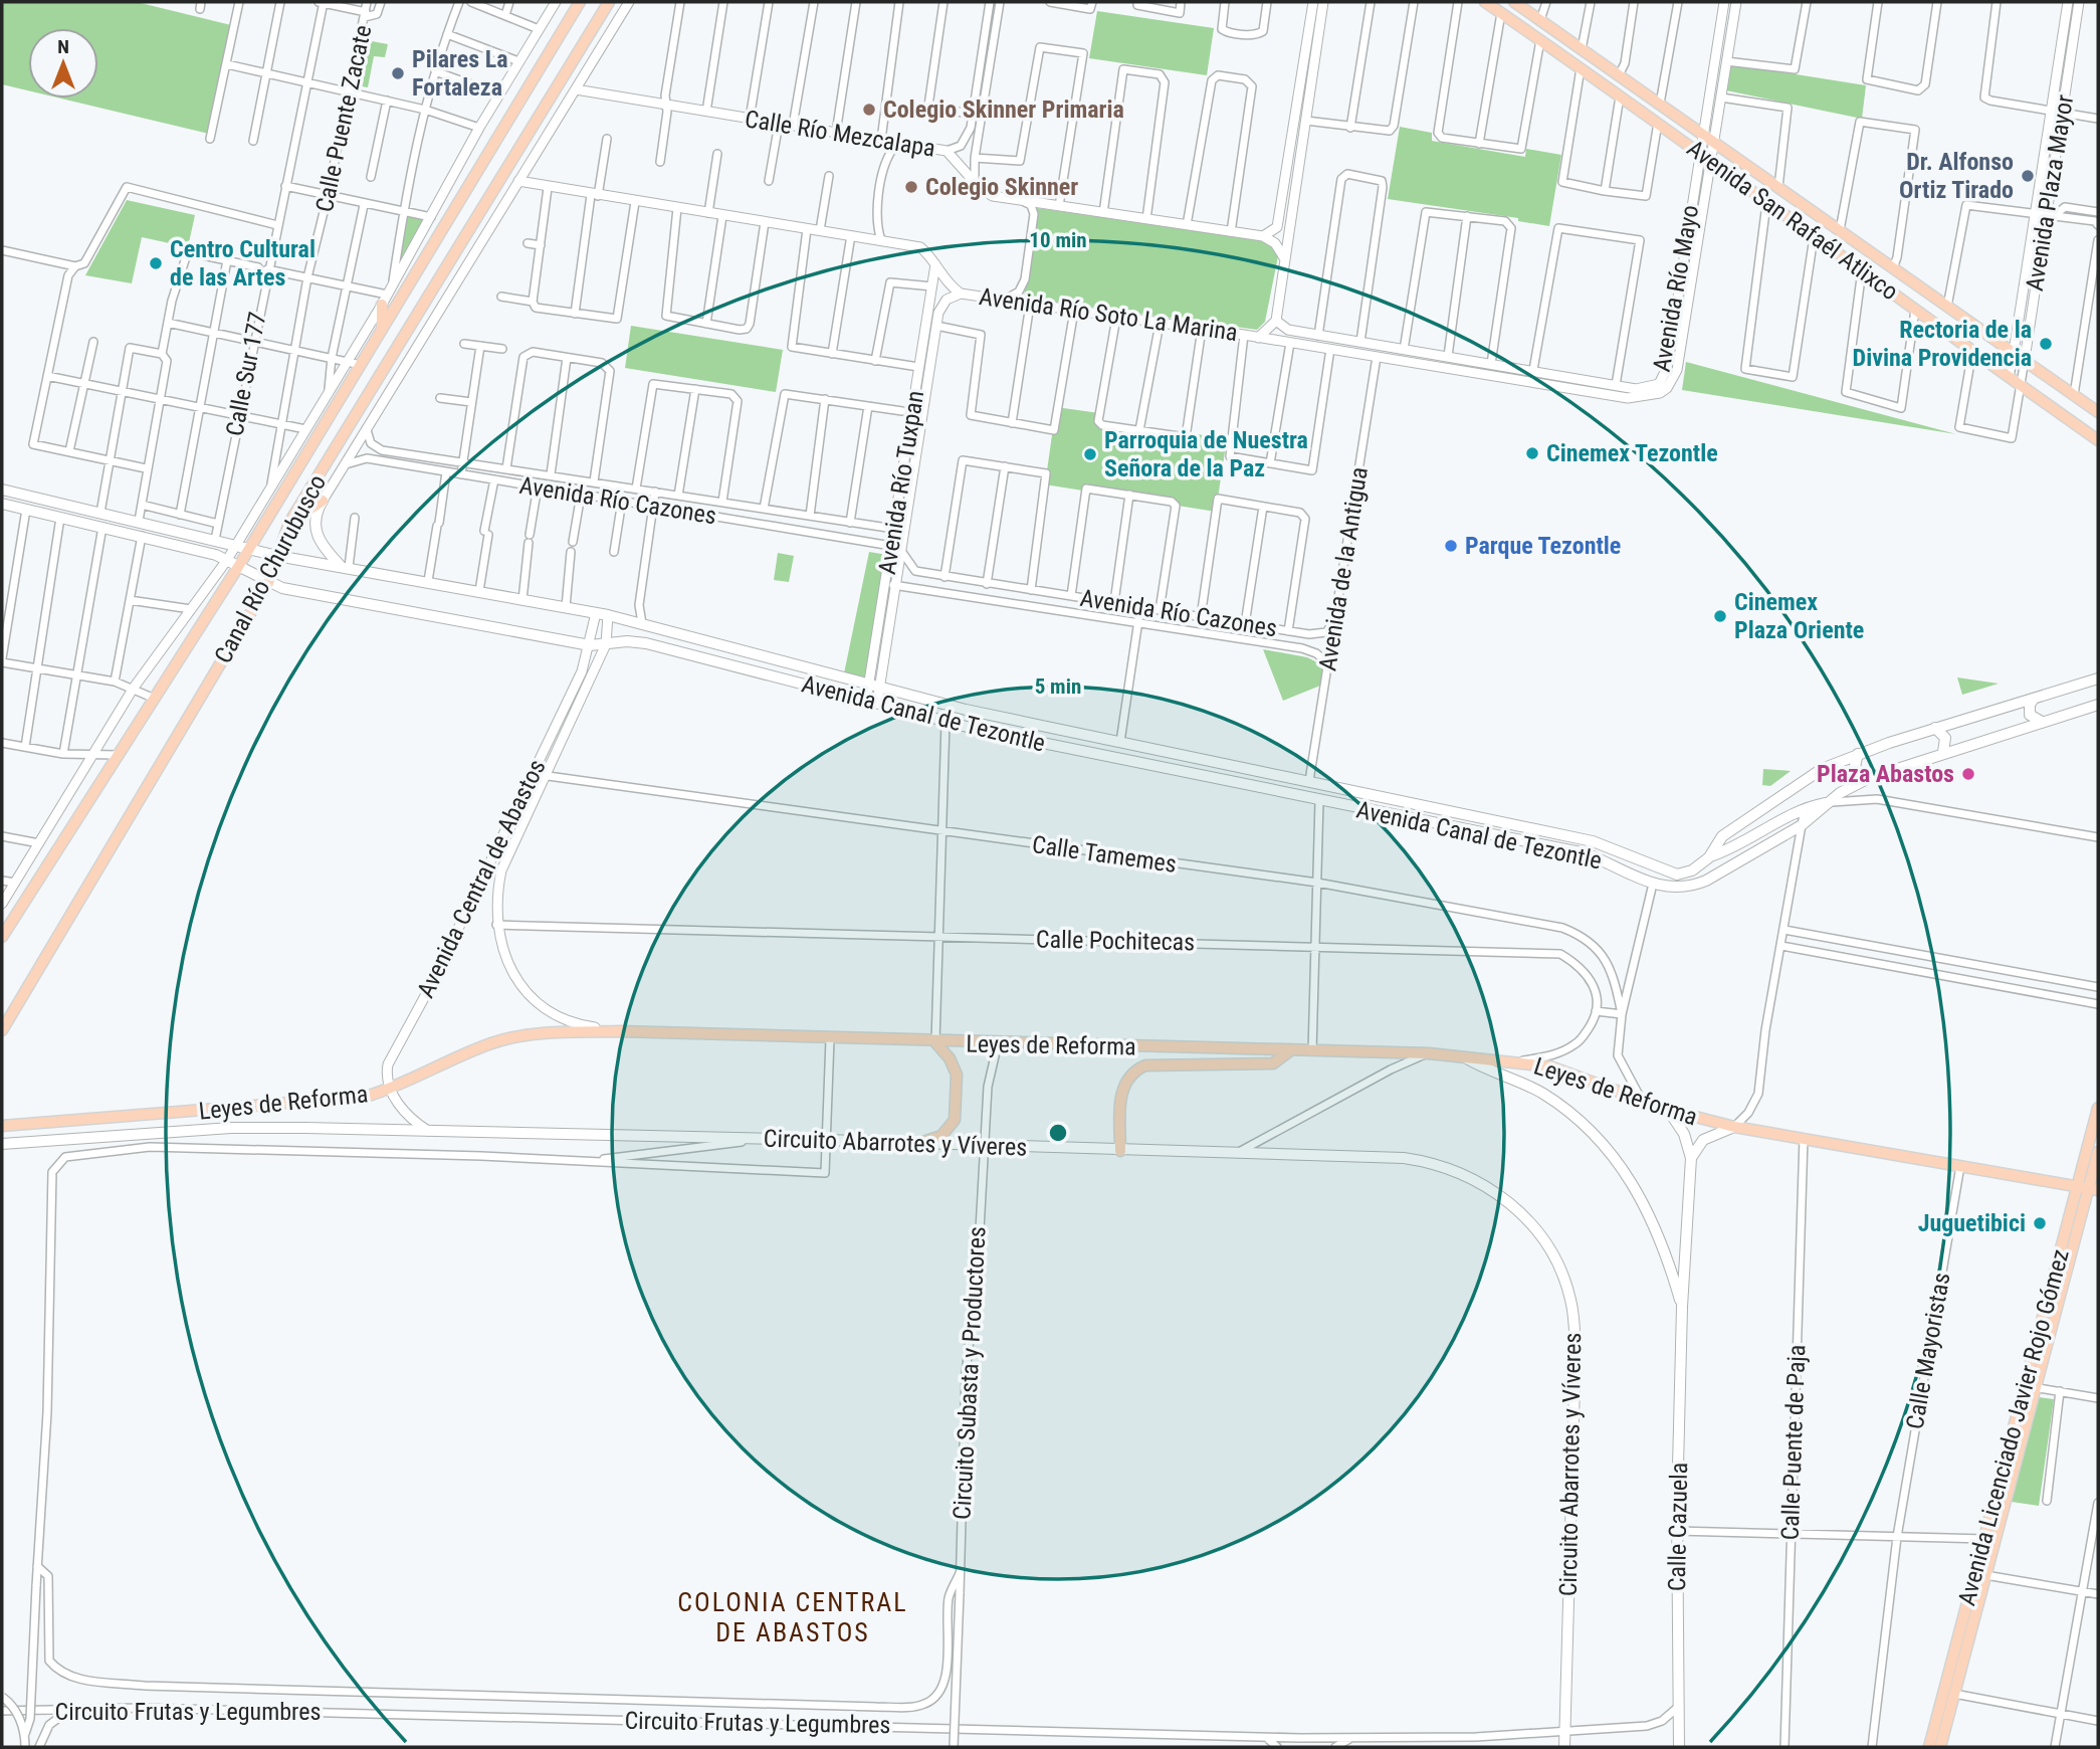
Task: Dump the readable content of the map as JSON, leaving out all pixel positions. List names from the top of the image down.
{
  "streets": {
    "main road": [
      "Avenida San Rafaél Atlixco",
      "Canal Río Churubusco",
      "Avenida Canal de Tezontle",
      "Leyes de Reforma",
      "Circuito Abarrotes y Víveres",
      "Avenida Licenciado Javier Rojo Gómez",
      "Calle Cazuela"
    ],
    "street": [
      "Calle Puente Zacate",
      "Calle Río Mezcalapa",
      "Avenida Plaza Mayor",
      "Avenida Río Mayo",
      "Avenida Río Soto La Marina",
      "Calle Sur 177",
      "Avenida Río Tuxpan",
      "Avenida Río Cazones",
      "Avenida de la Antigua",
      "Calle Tamemes",
      "Avenida Central de Abastos",
      "Calle Pochitecas",
      "Calle Mayoristas",
      "Circuito Subasta y Productores",
      "Calle Puente de Paja",
      "Circuito Frutas y Legumbres"
    ]
  },
  "crossings": [
    ["Calle Puente Zacate", "Canal Río Churubusco"],
    ["Calle Río Mezcalapa", "Canal Río Churubusco"],
    ["Avenida Plaza Mayor", "Avenida San Rafaél Atlixco"],
    ["Avenida San Rafaél Atlixco", "Avenida Río Mayo"],
    ["Avenida Río Mayo", "Avenida Río Soto La Marina"],
    ["Avenida Río Soto La Marina", "Avenida Río Tuxpan"],
    ["Avenida Río Soto La Marina", "Canal Río Churubusco"],
    ["Avenida Río Soto La Marina", "Avenida de la Antigua"],
    ["Calle Sur 177", "Avenida Canal de Tezontle"],
    ["Avenida Río Tuxpan", "Avenida Río Cazones"],
    ["Avenida Río Tuxpan", "Avenida Canal de Tezontle"],
    ["Avenida Río Cazones", "Canal Río Churubusco"],
    ["Avenida Río Cazones", "Avenida de la Antigua"],
    ["Avenida Río Cazones", "Avenida Canal de Tezontle"],
    ["Canal Río Churubusco", "Avenida Canal de Tezontle"],
    ["Avenida de la Antigua", "Avenida Canal de Tezontle"],
    ["Avenida Canal de Tezontle", "Avenida Central de Abastos"],
    ["Calle Tamemes", "Avenida Central de Abastos"],
    ["Avenida Central de Abastos", "Calle Pochitecas"],
    ["Avenida Central de Abastos", "Leyes de Reforma"],
    ["Leyes de Reforma", "Calle Mayoristas"],
    ["Leyes de Reforma", "Circuito Subasta y Productores"],
    ["Leyes de Reforma", "Avenida Licenciado Javier Rojo Gómez"],
    ["Leyes de Reforma", "Calle Puente de Paja"],
    ["Leyes de Reforma", "Calle Cazuela"],
    ["Circuito Abarrotes y Víveres", "Circuito Subasta y Productores"],
    ["Circuito Abarrotes y Víveres", "Circuito Frutas y Legumbres"],
    ["Calle Cazuela", "Circuito Frutas y Legumbres"]
  ],
  "districts": ["COLONIA CENTRAL DE ABASTOS"],
  "places": [
    "Pilares La Fortaleza",
    "Colegio Skinner Primaria",
    "Dr. Alfonso Ortiz Tirado",
    "Colegio Skinner",
    "Centro Cultural de las Artes",
    "Rectoria de la Divina Providencia",
    "Cinemex Tezontle",
    "Parroquia de Nuestra Señora de la Paz",
    "Parque Tezontle",
    "Cinemex Plaza Oriente",
    "Plaza Abastos",
    "Juguetibici"
  ],
  "north": "top",
  "rings": ["10 min", "5 min"]
}
